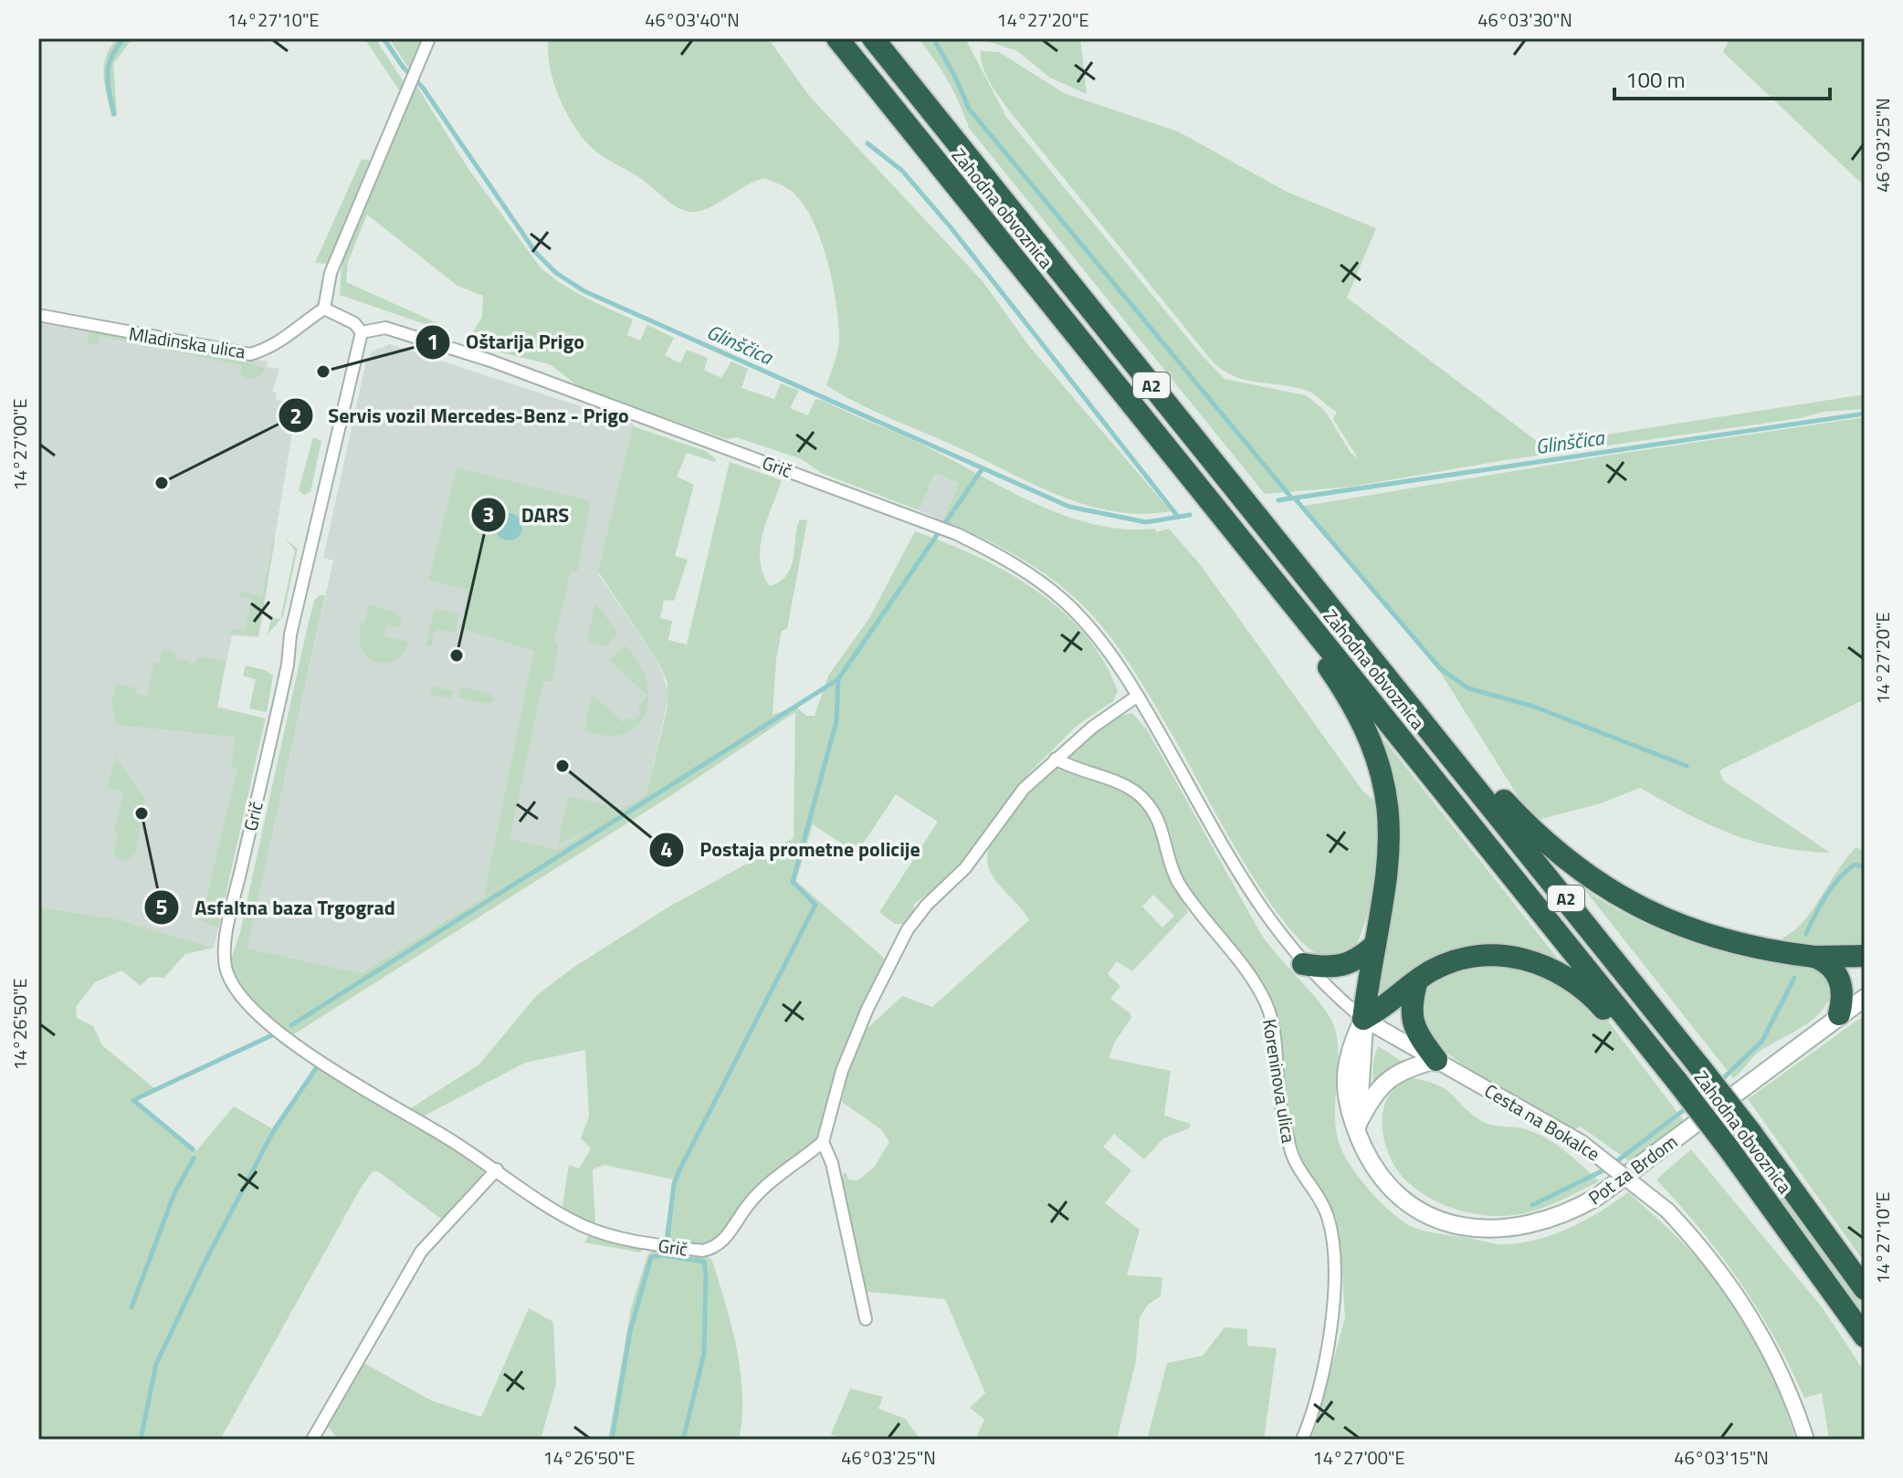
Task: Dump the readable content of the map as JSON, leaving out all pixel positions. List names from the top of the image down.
{
  "streets": {
    "highway": ["Zahodna obvoznica", "A2"],
    "main road": ["Pot za Brdom"],
    "street": [
      "Mladinska ulica",
      "Grič",
      "Koreninova ulica",
      "Cesta na Bokalce"
    ]
  },
  "crossings": [
    ["Grič", "Cesta na Bokalce"]
  ],
  "water": ["Glinščica"],
  "places": [
    "Oštarija Prigo",
    "Servis vozil Mercedes-Benz - Prigo",
    "DARS",
    "Postaja prometne policije",
    "Asfaltna baza Trgograd"
  ],
  "scale_bar": "100 m",
  "coordinates": [
    "14°27'10\"E",
    "46°03'40\"N",
    "14°27'20\"E",
    "46°03'30\"N",
    "46°03'25\"N",
    "14°27'00\"E",
    "14°26'50\"E",
    "46°03'15\"N"
  ]
}
